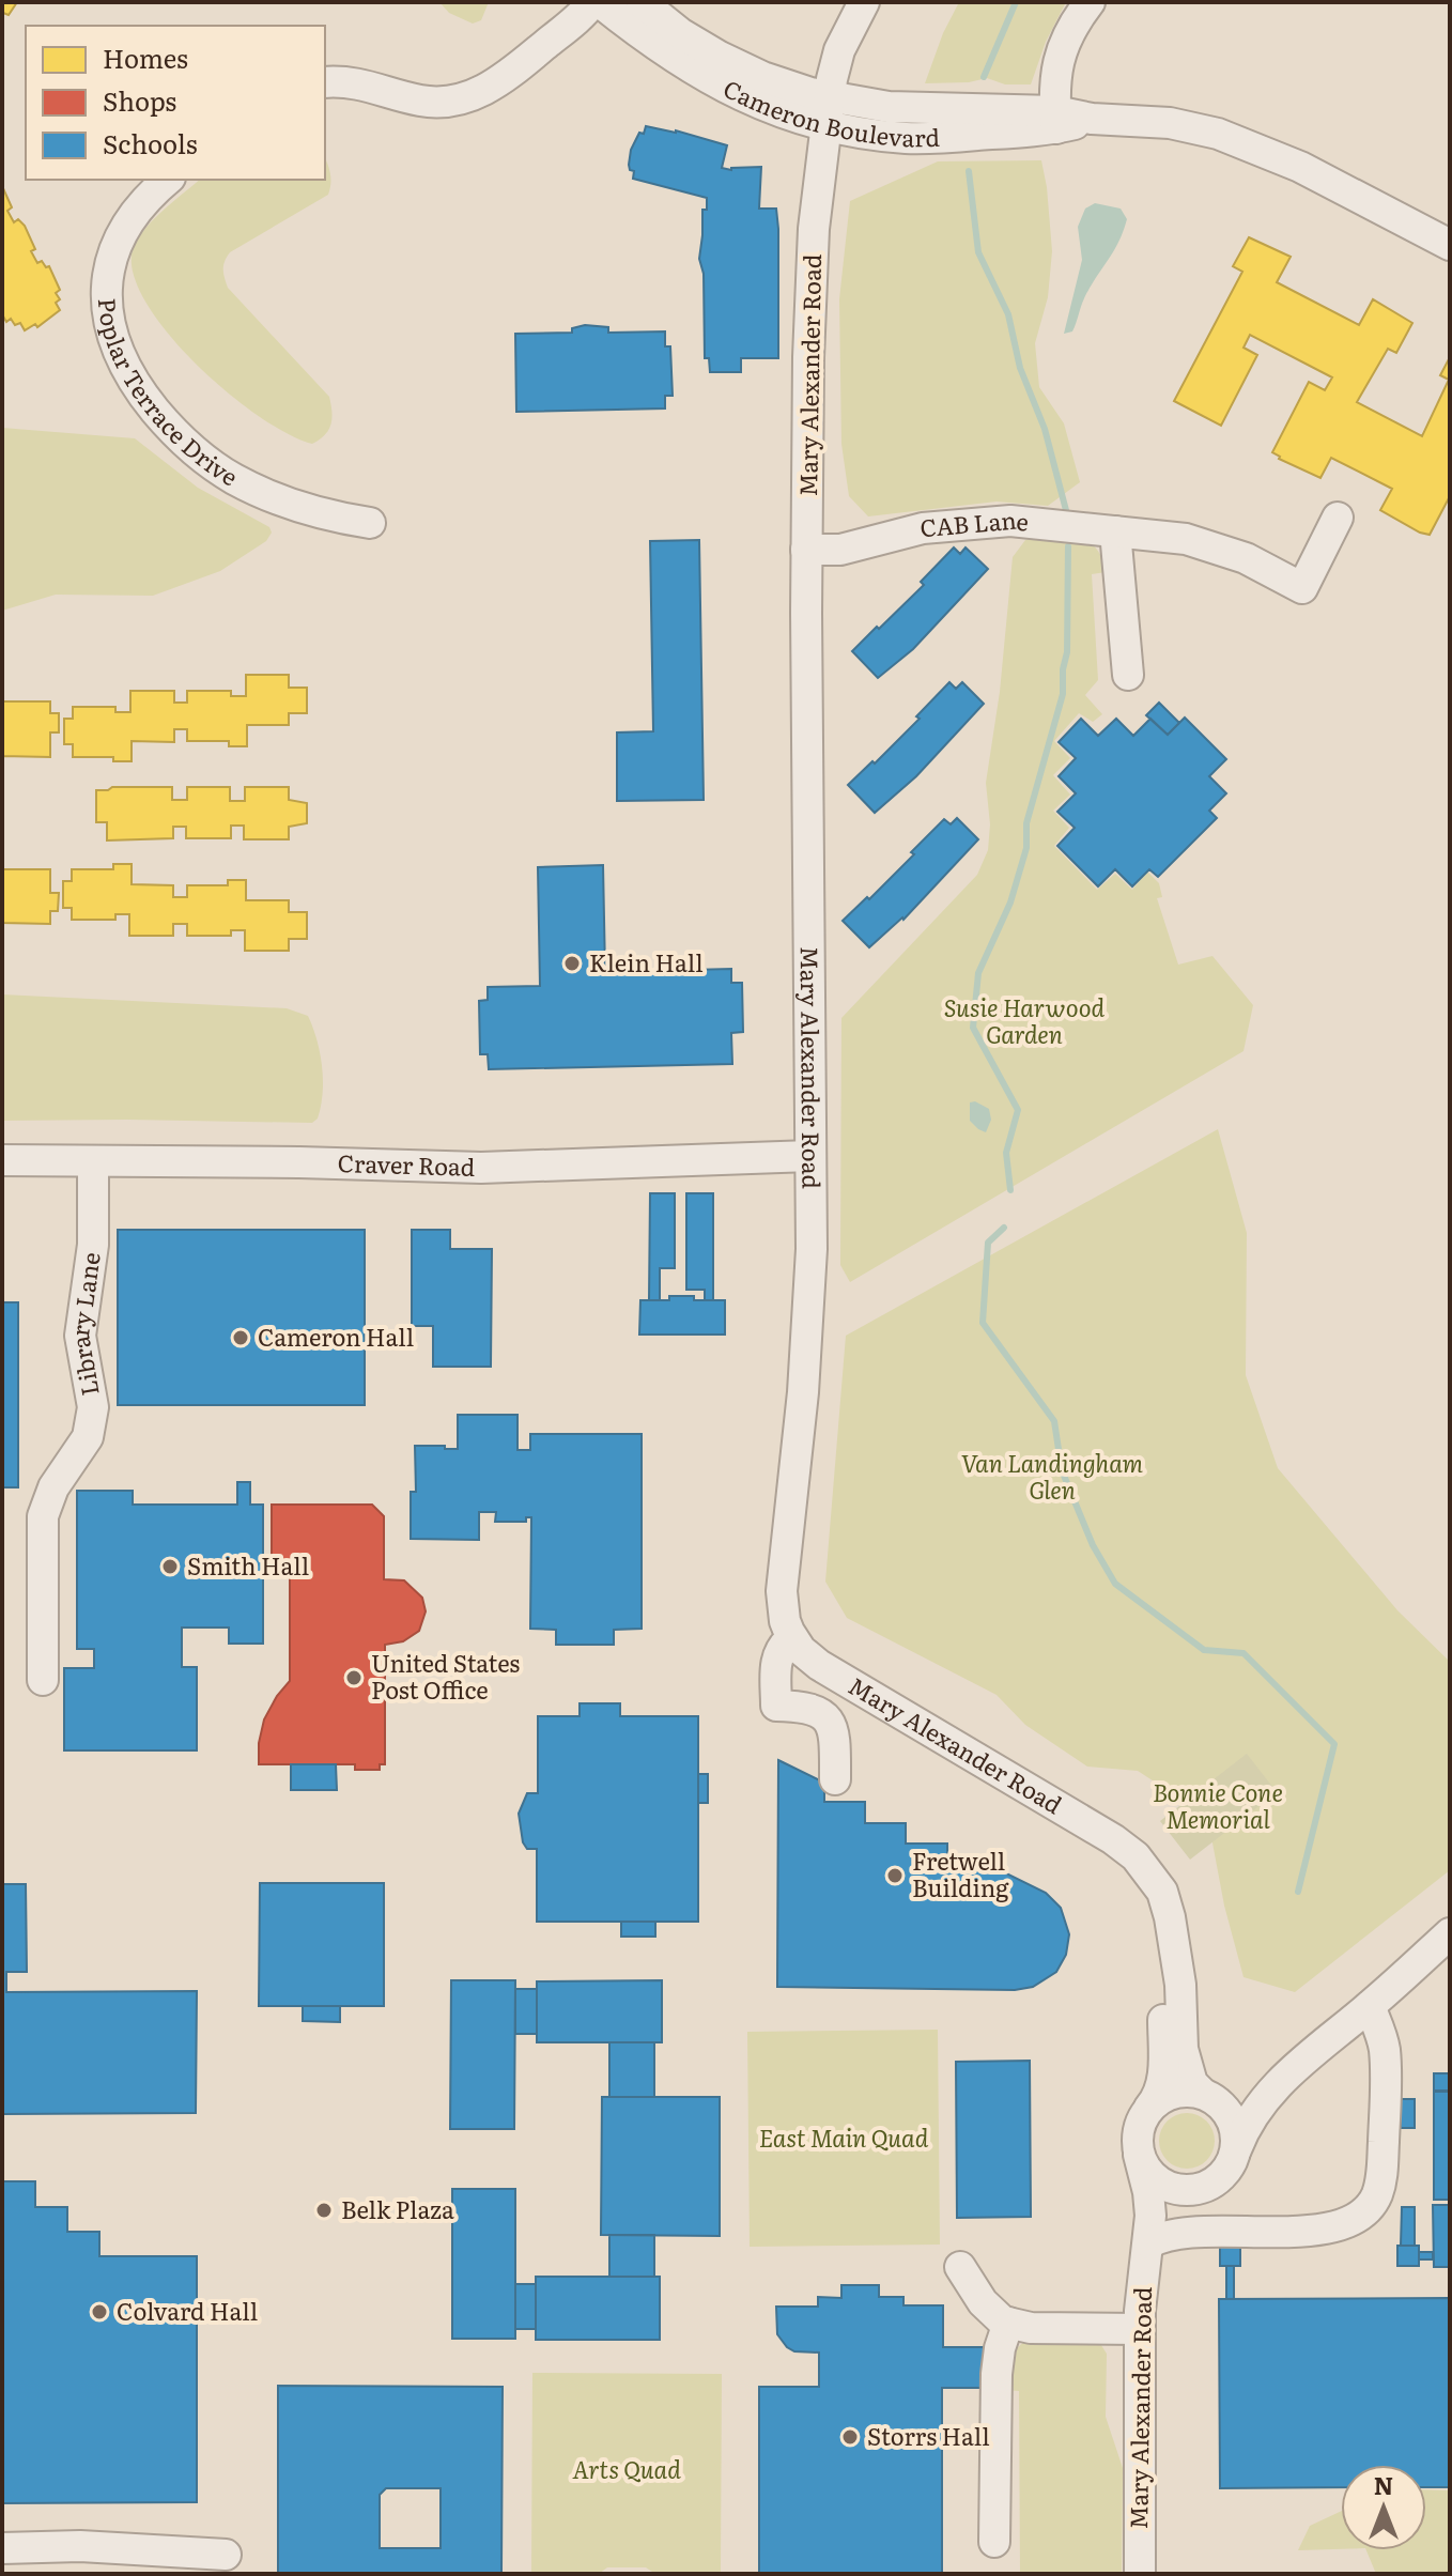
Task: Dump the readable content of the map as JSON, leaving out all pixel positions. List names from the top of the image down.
{
  "streets": {
    "street": [
      "Cameron Boulevard",
      "Mary Alexander Road",
      "Poplar Terrace Drive",
      "CAB Lane",
      "Craver Road",
      "Library Lane"
    ]
  },
  "crossings": [
    ["Cameron Boulevard", "Mary Alexander Road"],
    ["Mary Alexander Road", "CAB Lane"],
    ["Mary Alexander Road", "Craver Road"],
    ["Craver Road", "Library Lane"]
  ],
  "parks": [
    "Susie Harwood Garden",
    "Van Landingham Glen",
    "Bonnie Cone Memorial",
    "East Main Quad",
    "Arts Quad"
  ],
  "places": [
    "Klein Hall",
    "Cameron Hall",
    "Smith Hall",
    "United States Post Office",
    "Fretwell Building",
    "Belk Plaza",
    "Colvard Hall",
    "Storrs Hall"
  ],
  "legend": ["Homes", "Shops", "Schools"],
  "north": "top"
}
